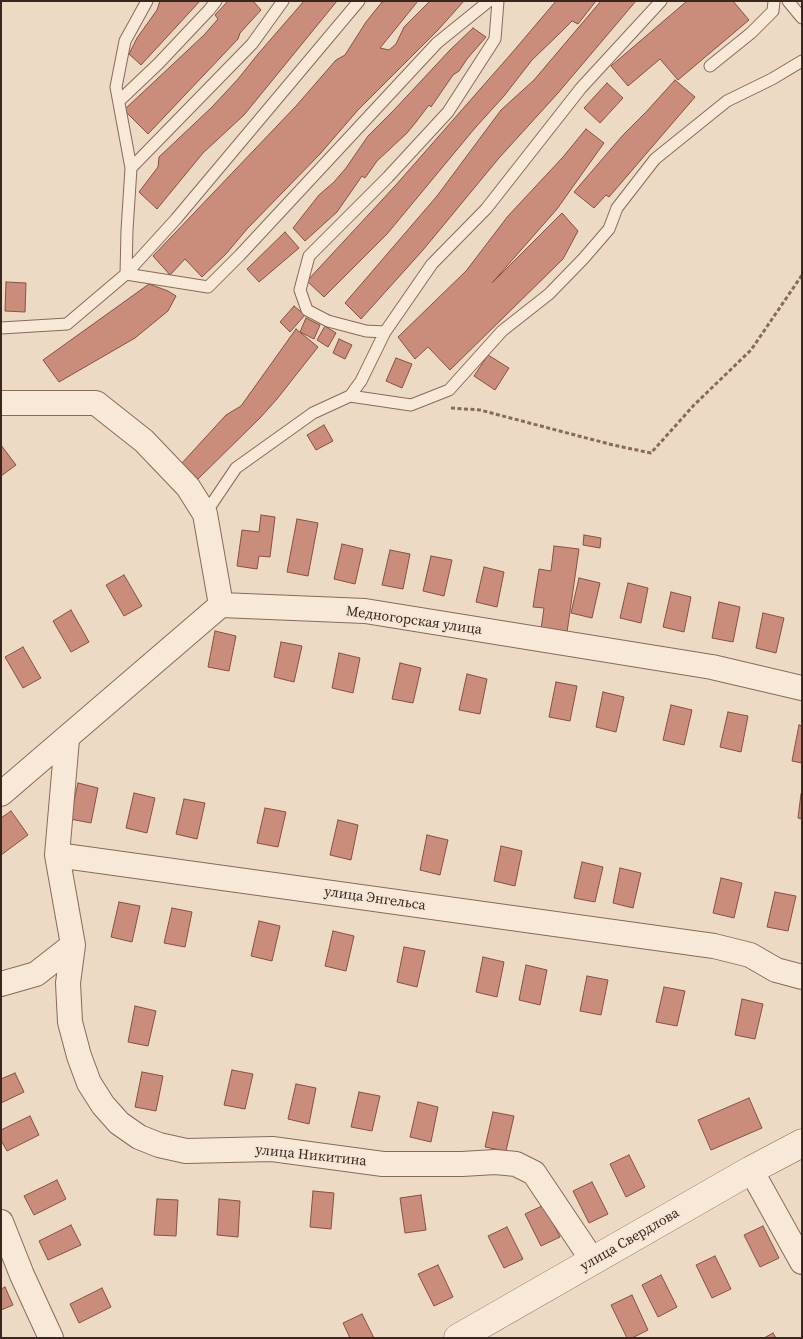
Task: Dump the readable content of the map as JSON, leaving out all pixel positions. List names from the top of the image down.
{
  "streets": {
    "street": [
      "Медногорская улица",
      "улица Энгельса",
      "улица Никитина",
      "улица Свердлова"
    ]
  },
  "crossings": [
    ["улица Энгельса", "улица Никитина"],
    ["улица Никитина", "улица Свердлова"]
  ]
}
